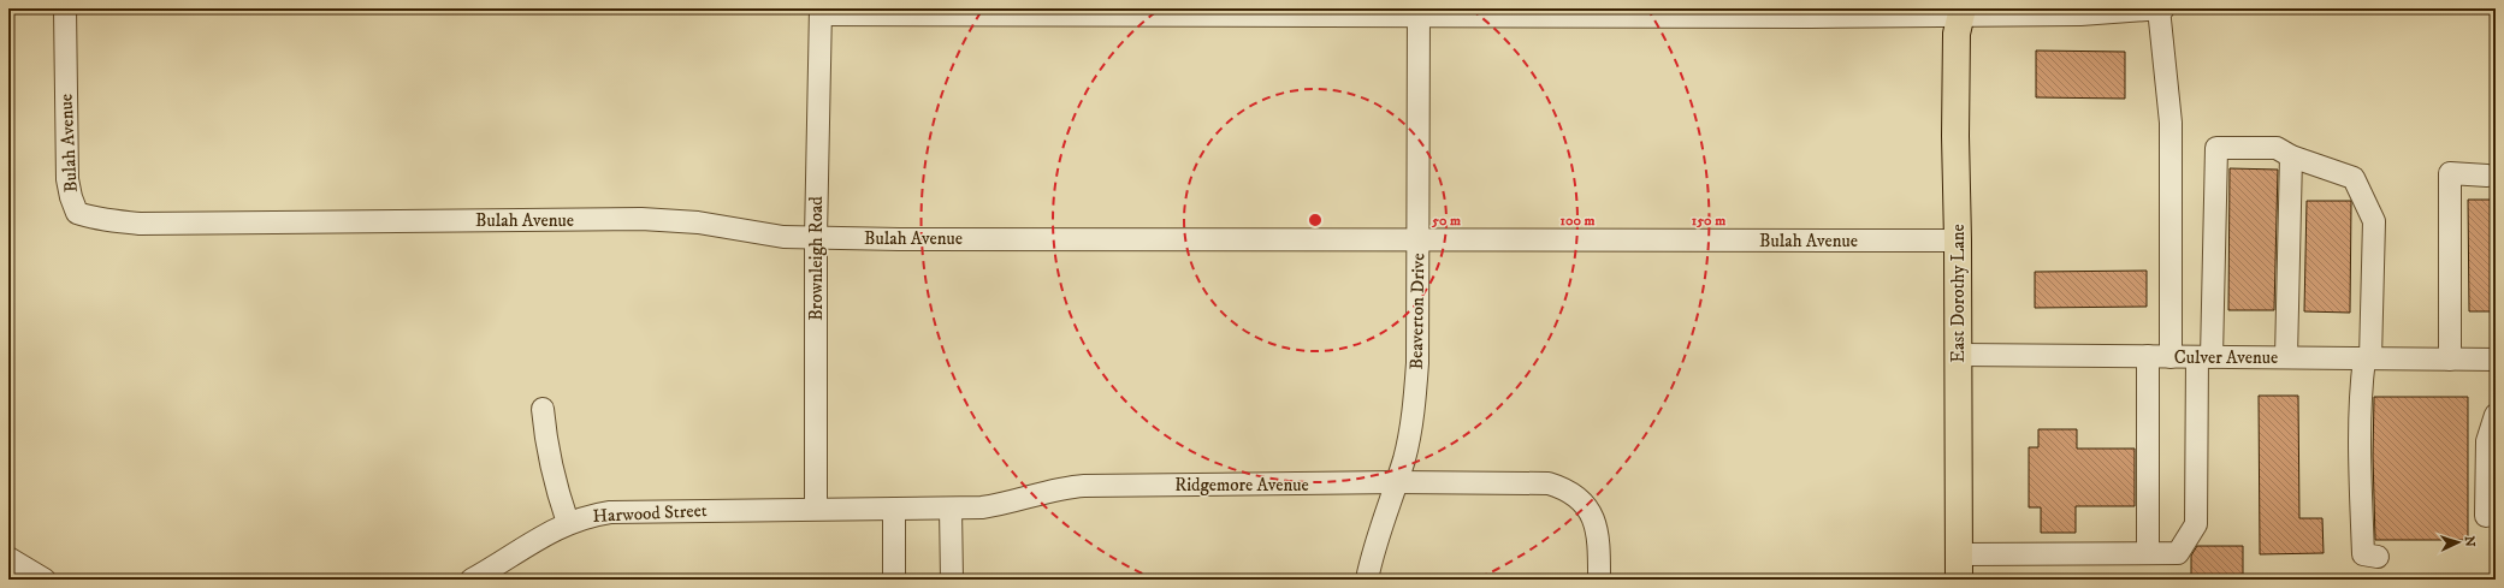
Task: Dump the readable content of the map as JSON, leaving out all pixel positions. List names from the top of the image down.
{
  "streets": {
    "main road": ["East Dorothy Lane"],
    "street": [
      "Bulah Avenue",
      "Brownleigh Road",
      "Beaverton Drive",
      "Culver Avenue",
      "Ridgemore Avenue",
      "Harwood Street"
    ]
  },
  "crossings": [
    ["Bulah Avenue", "Brownleigh Road"],
    ["Bulah Avenue", "East Dorothy Lane"],
    ["Bulah Avenue", "Beaverton Drive"],
    ["Brownleigh Road", "Ridgemore Avenue"],
    ["Brownleigh Road", "Harwood Street"],
    ["East Dorothy Lane", "Culver Avenue"],
    ["Beaverton Drive", "Ridgemore Avenue"],
    ["Ridgemore Avenue", "Harwood Street"]
  ],
  "north": "right",
  "rings": ["50 m", "100 m", "150 m"]
}
